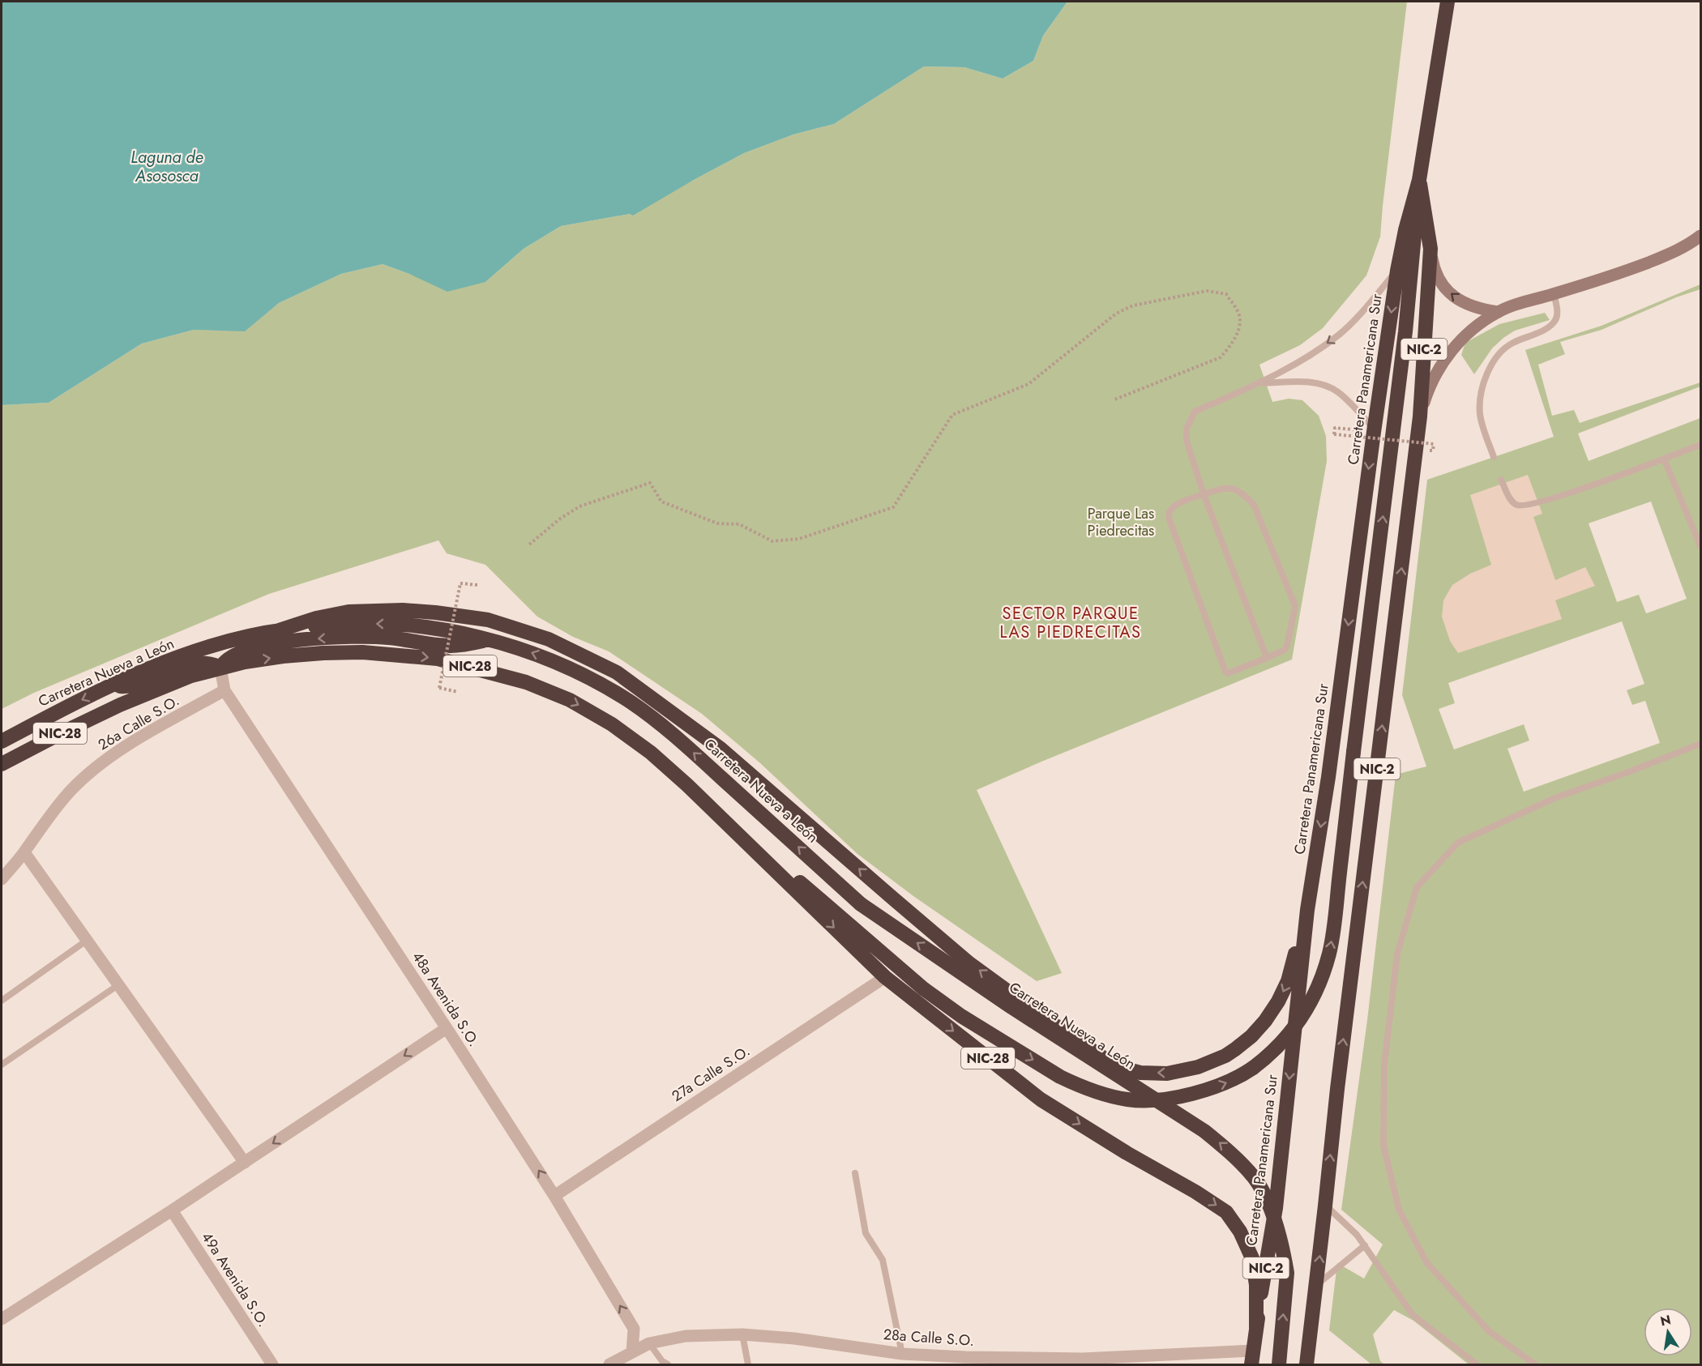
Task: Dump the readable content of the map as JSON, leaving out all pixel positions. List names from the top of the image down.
{
  "streets": {
    "highway": [
      "NIC-2",
      "Carretera Panamericana Sur",
      "NIC-28",
      "Carretera Nueva a León"
    ],
    "street": [
      "26a Calle S.O.",
      "48a Avenida S.O.",
      "27a Calle S.O.",
      "49a Avenida S.O.",
      "28a Calle S.O."
    ]
  },
  "crossings": [
    ["Carretera Panamericana Sur", "NIC-28"],
    ["Carretera Panamericana Sur", "28a Calle S.O."],
    ["NIC-28", "48a Avenida S.O."],
    ["NIC-28", "27a Calle S.O."],
    ["26a Calle S.O.", "48a Avenida S.O."],
    ["48a Avenida S.O.", "27a Calle S.O."],
    ["48a Avenida S.O.", "28a Calle S.O."]
  ],
  "one_way": ["48a Avenida S.O."],
  "districts": ["SECTOR PARQUE LAS PIEDRECITAS"],
  "water": ["Laguna de Asososca"],
  "parks": ["Parque Las Piedrecitas"],
  "north": "top"
}
